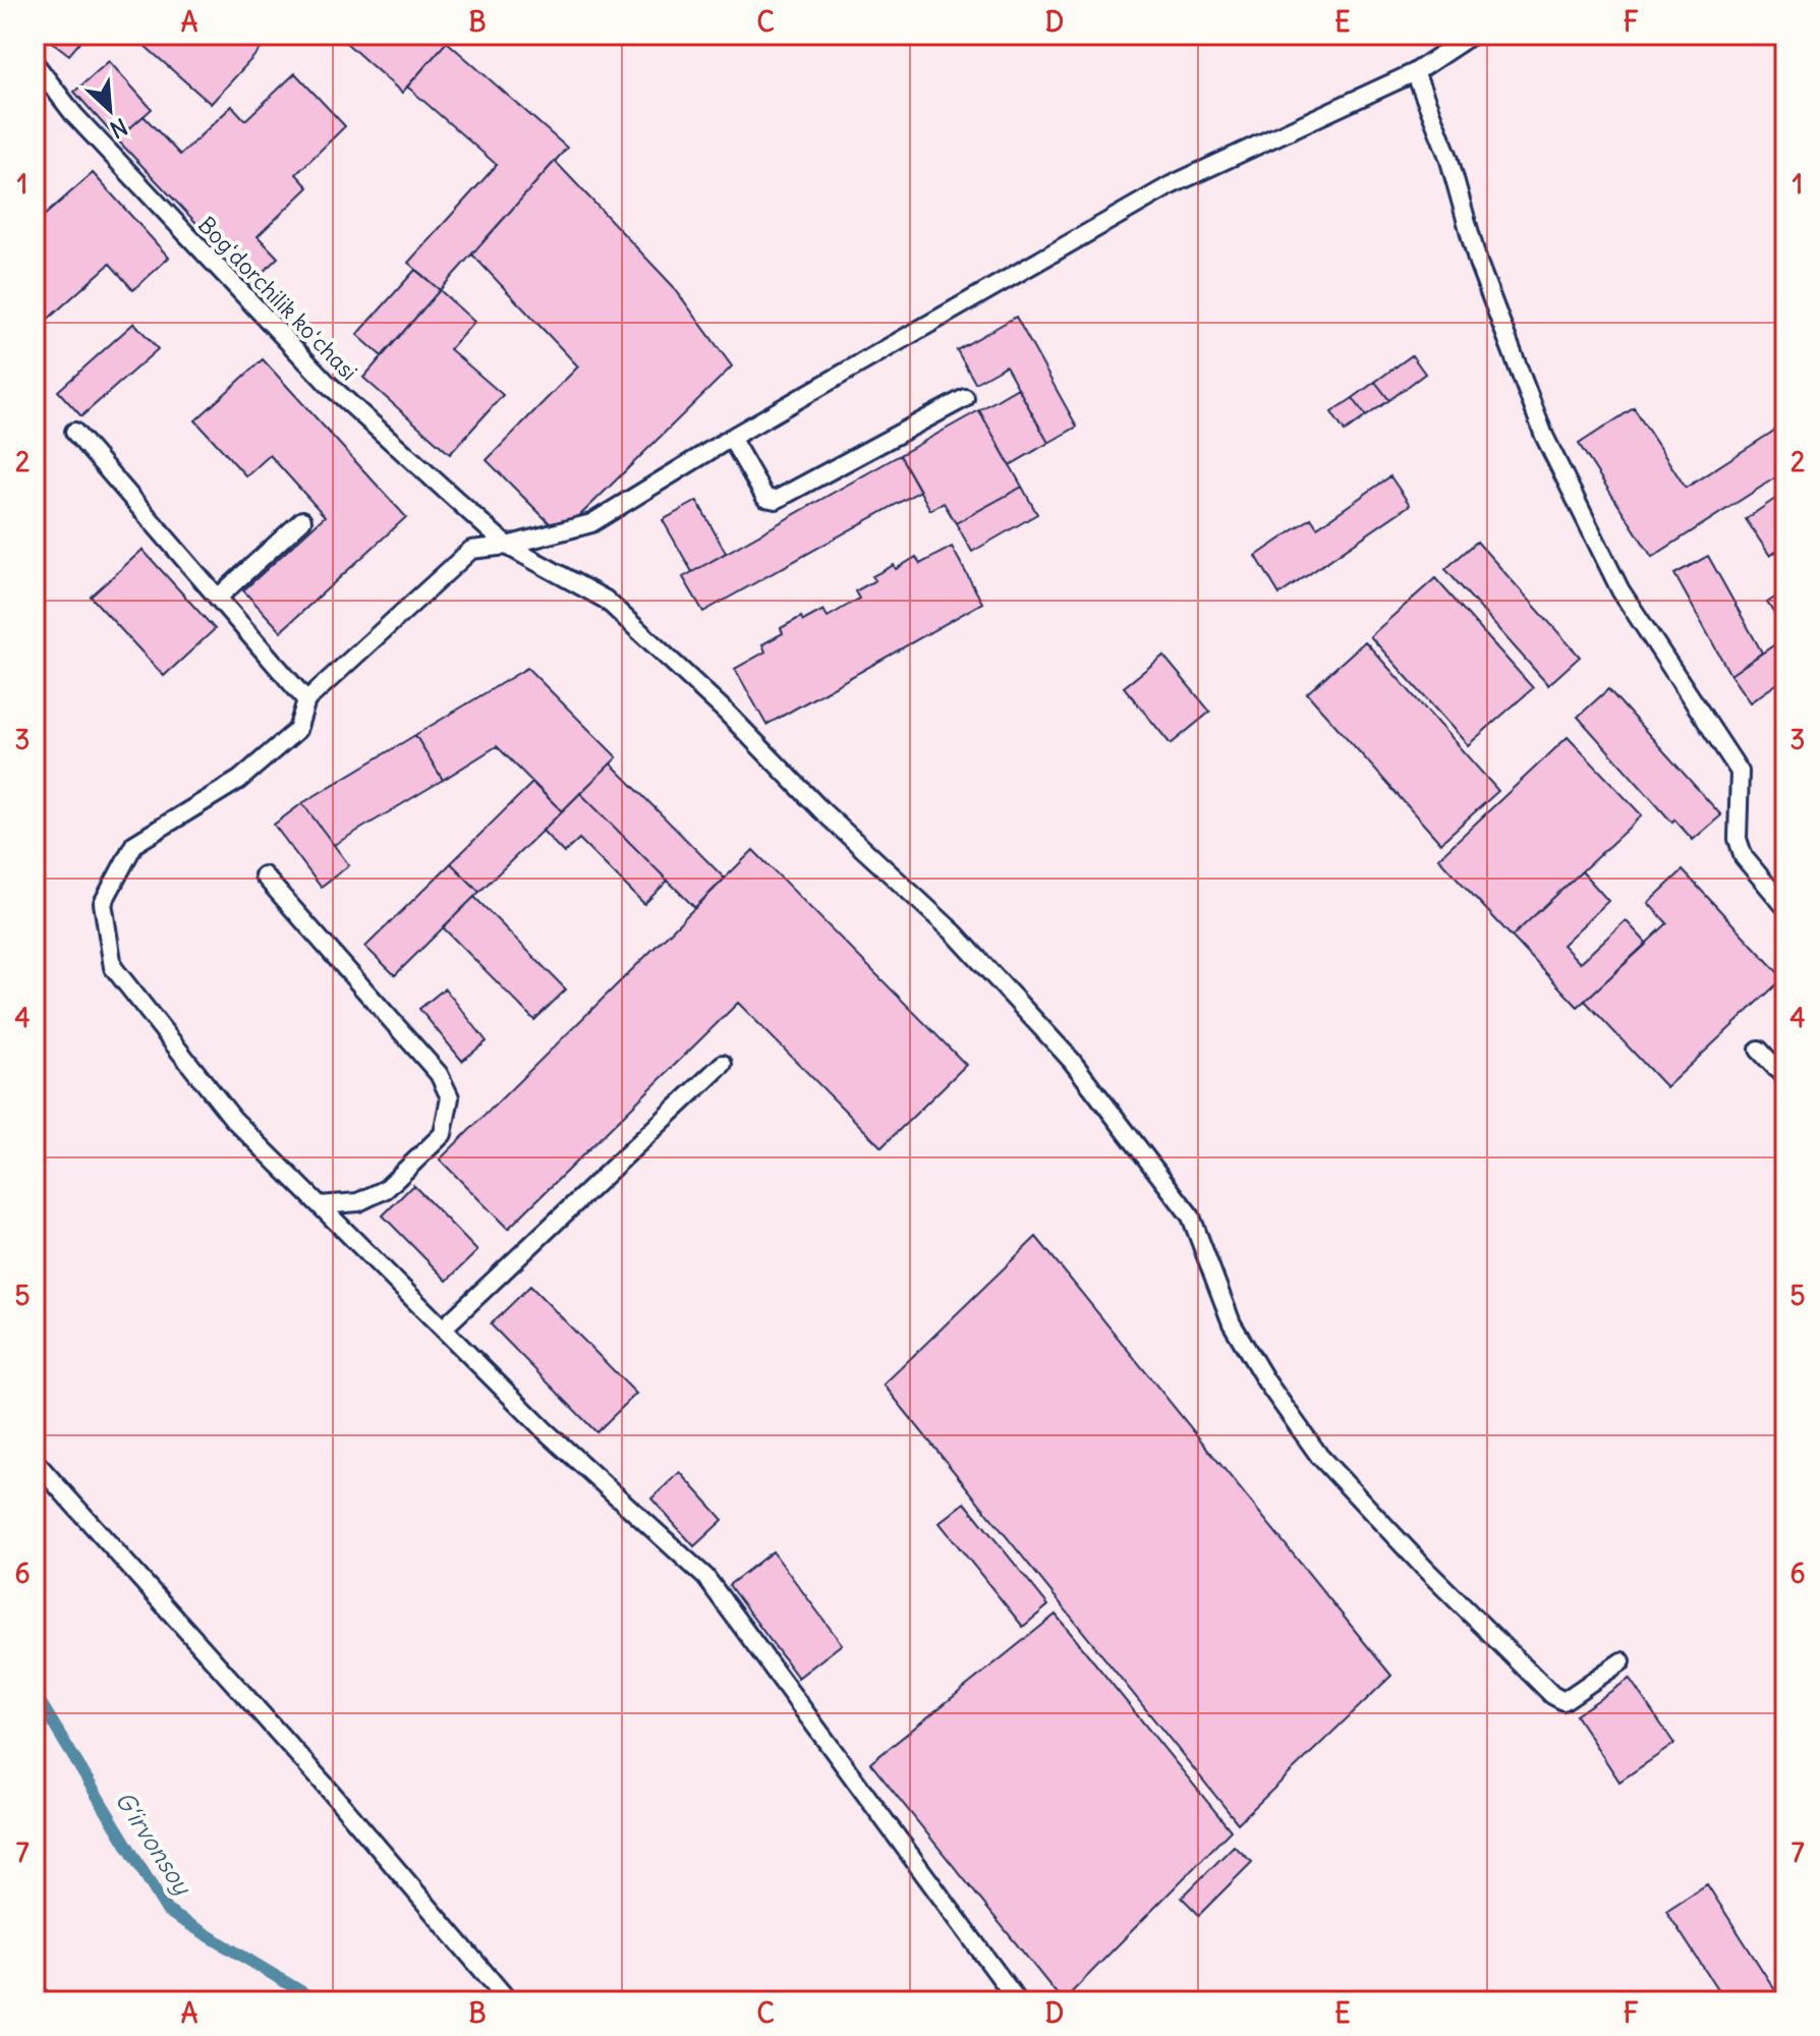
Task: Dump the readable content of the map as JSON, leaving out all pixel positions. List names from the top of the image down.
{
  "streets": {
    "lane": ["Bogʻdorchilik koʻchasi"]
  },
  "water": ["G‘irvonsoy"],
  "north": "bottom right",
  "grid": {
    "columns": [
      "A",
      "B",
      "C",
      "D",
      "E",
      "F"
    ],
    "rows": [
      "1",
      "2",
      "3",
      "4",
      "5",
      "6",
      "7"
    ]
  }
}
